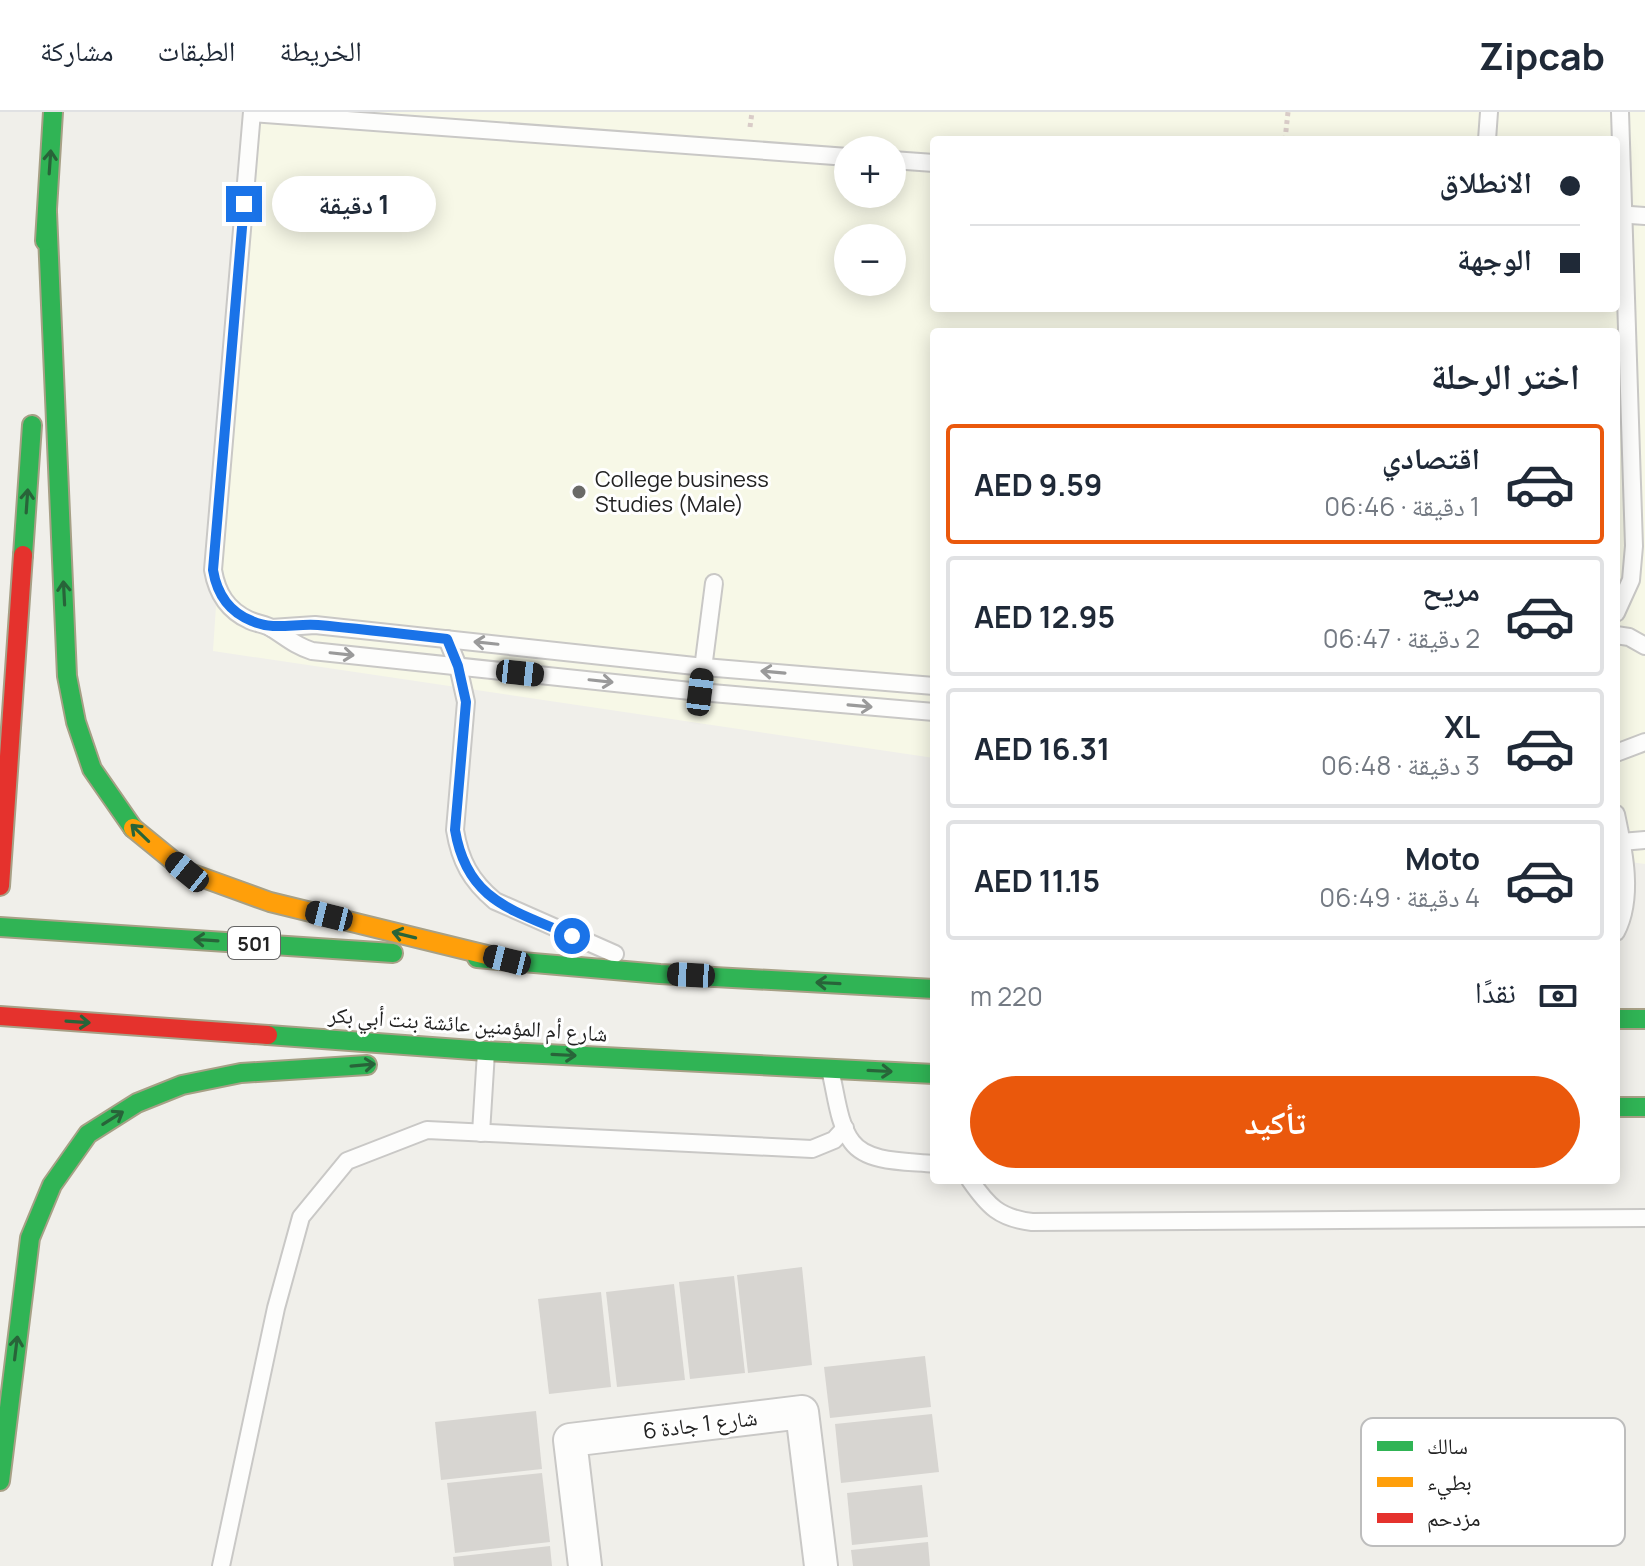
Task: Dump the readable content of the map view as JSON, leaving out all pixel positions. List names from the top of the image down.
{
  "streets": {
    "main road": ["501", "شارع أم المؤمنين عائشة بنت أبي بكر"],
    "street": ["شارع 1 جادة 6"]
  },
  "places": ["College business Studies (Male)"],
  "legend": ["سالك", "بطيء", "مزدحم"],
  "page": {
    "header": "Zipcab",
    "nav": ["الخريطة", "الطبقات", "مشاركة"],
    "map_buttons": ["+", "−"],
    "banner": ["الانطلاق", "الوجهة"],
    "bubble": "1 دقيقة",
    "heading": "اختر الرحلة",
    "list": [
      {
        "name": "اقتصادي",
        "note": "1 دقيقة · 06:46",
        "value": "AED 9.59"
      },
      {
        "name": "مريح",
        "note": "2 دقيقة · 06:47",
        "value": "AED 12.95"
      },
      {
        "name": "XL",
        "note": "3 دقيقة · 06:48",
        "value": "AED 16.31"
      },
      {
        "name": "Moto",
        "note": "4 دقيقة · 06:49",
        "value": "AED 11.15"
      }
    ],
    "pay": ["نقدًا", "220 m"],
    "buttons": "تأكيد"
  }
}
